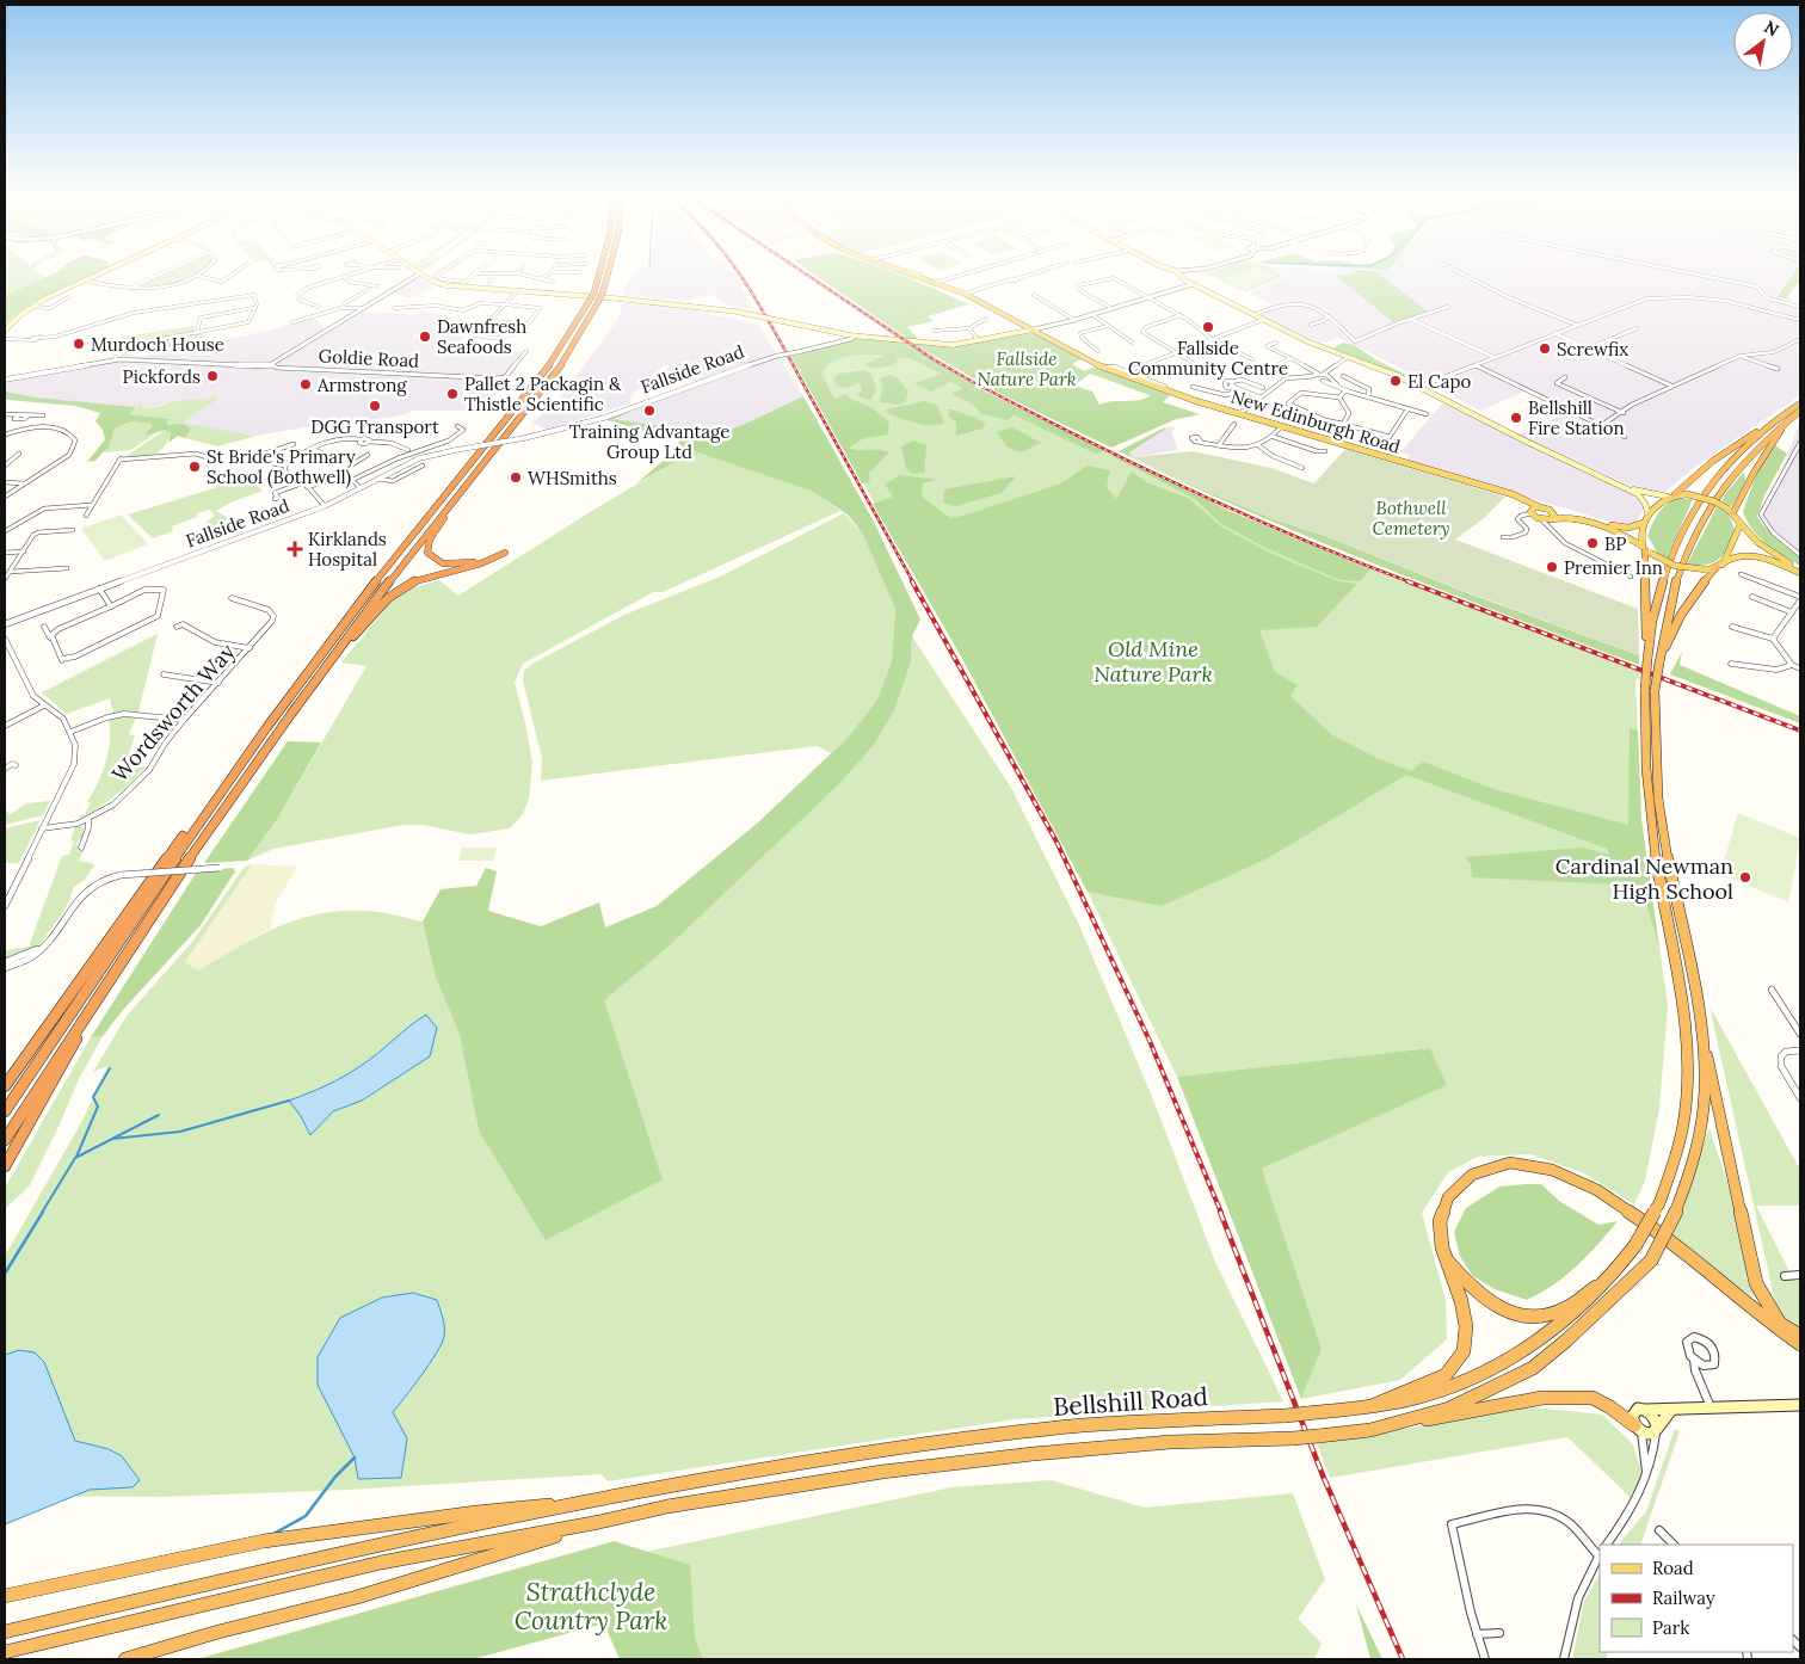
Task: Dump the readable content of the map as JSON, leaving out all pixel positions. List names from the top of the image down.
{
  "streets": {
    "highway": ["Bellshill Road"],
    "main road": ["New Edinburgh Road"],
    "street": ["Goldie Road", "Fallside Road", "Wordsworth Way"]
  },
  "parks": [
    "Fallside Nature Park",
    "Bothwell Cemetery",
    "Old Mine Nature Park",
    "Strathclyde Country Park"
  ],
  "places": {
    "other": [
      "Fallside Community Centre",
      "Dawnfresh Seafoods",
      "Murdoch House",
      "Screwfix",
      "Pickfords",
      "El Capo",
      "Armstrong",
      "Pallet 2 Packagin & Thistle Scientific",
      "DGG Transport",
      "Training Advantage Group Ltd",
      "Bellshill Fire Station",
      "St Bride's Primary School (Bothwell)",
      "WHSmiths",
      "BP",
      "Premier Inn",
      "Cardinal Newman High School"
    ],
    "health": ["Kirklands Hospital"]
  },
  "legend": ["Road", "Railway", "Park"],
  "north": "top right"
}
